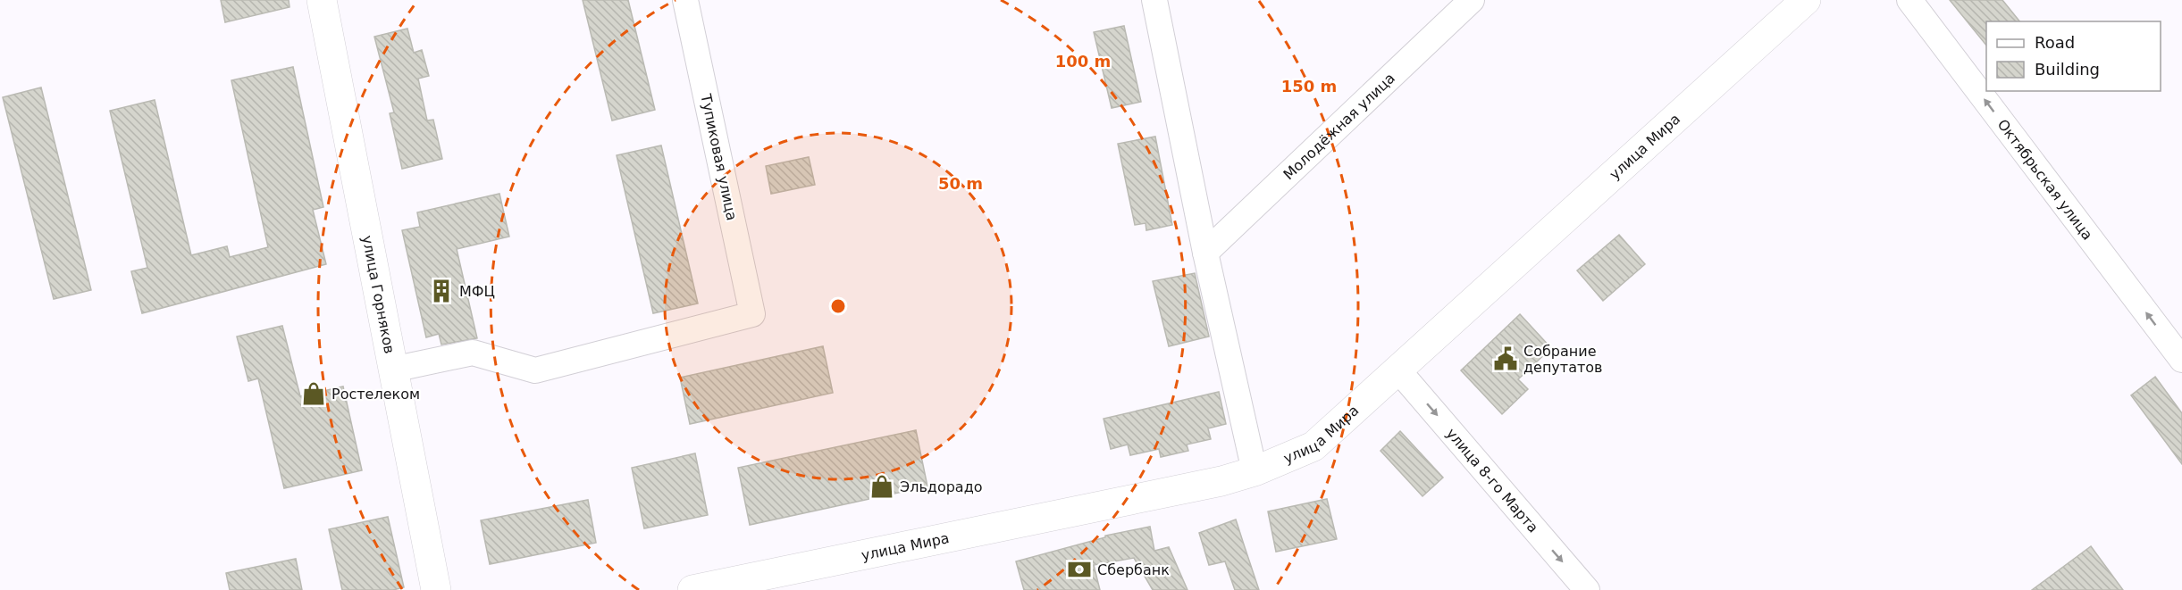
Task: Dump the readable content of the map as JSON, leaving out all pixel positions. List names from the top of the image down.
{
  "streets": {
    "main road": ["улица Мира", "улица Горняков"],
    "street": [
      "Молодёжная улица",
      "Тупиковая улица",
      "Октябрьская улица",
      "улица 8-го Марта"
    ]
  },
  "crossings": [
    ["улица Мира", "улица 8-го Марта"],
    ["Тупиковая улица", "улица Горняков"]
  ],
  "one_way": ["Октябрьская улица", "улица 8-го Марта"],
  "places": {
    "building": ["МФЦ"],
    "public building": ["Собрание депутатов"],
    "shop": ["Ростелеком", "Эльдорадо"],
    "bank": ["Сбербанк"]
  },
  "legend": ["Road", "Building"],
  "rings": ["100 m", "150 m", "50 m"]
}
